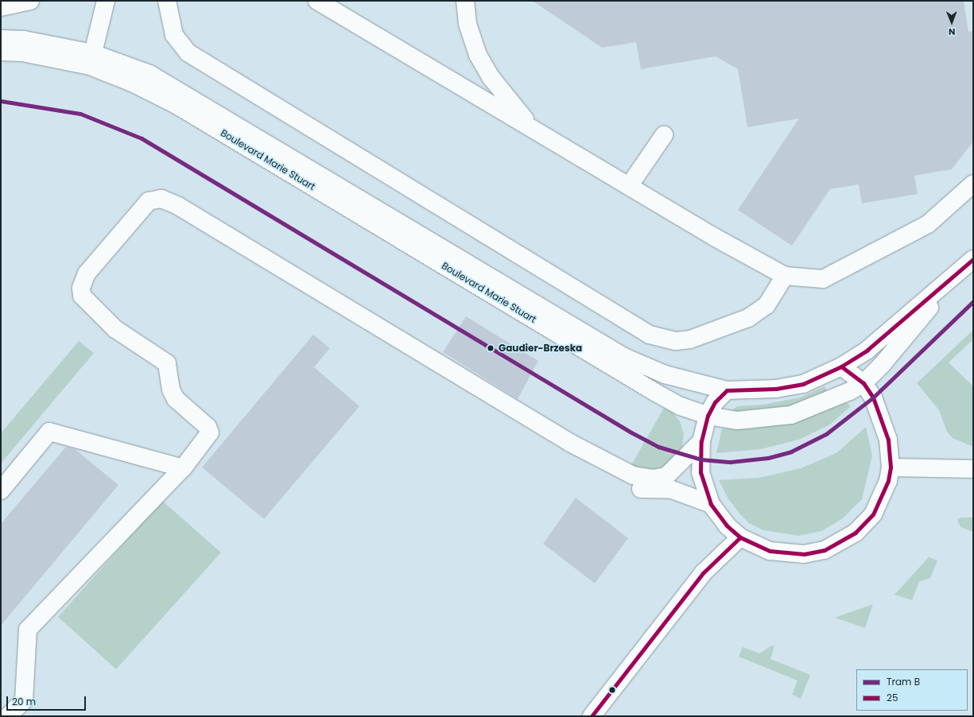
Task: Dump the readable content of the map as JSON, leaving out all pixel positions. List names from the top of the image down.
{
  "streets": {
    "main road": ["Boulevard Marie Stuart"]
  },
  "places": ["Gaudier-Brzeska"],
  "lines": ["tram line B", "transit line 25"],
  "legend": ["Tram B", "25"],
  "scale_bar": "20 m",
  "north": "bottom"
}
